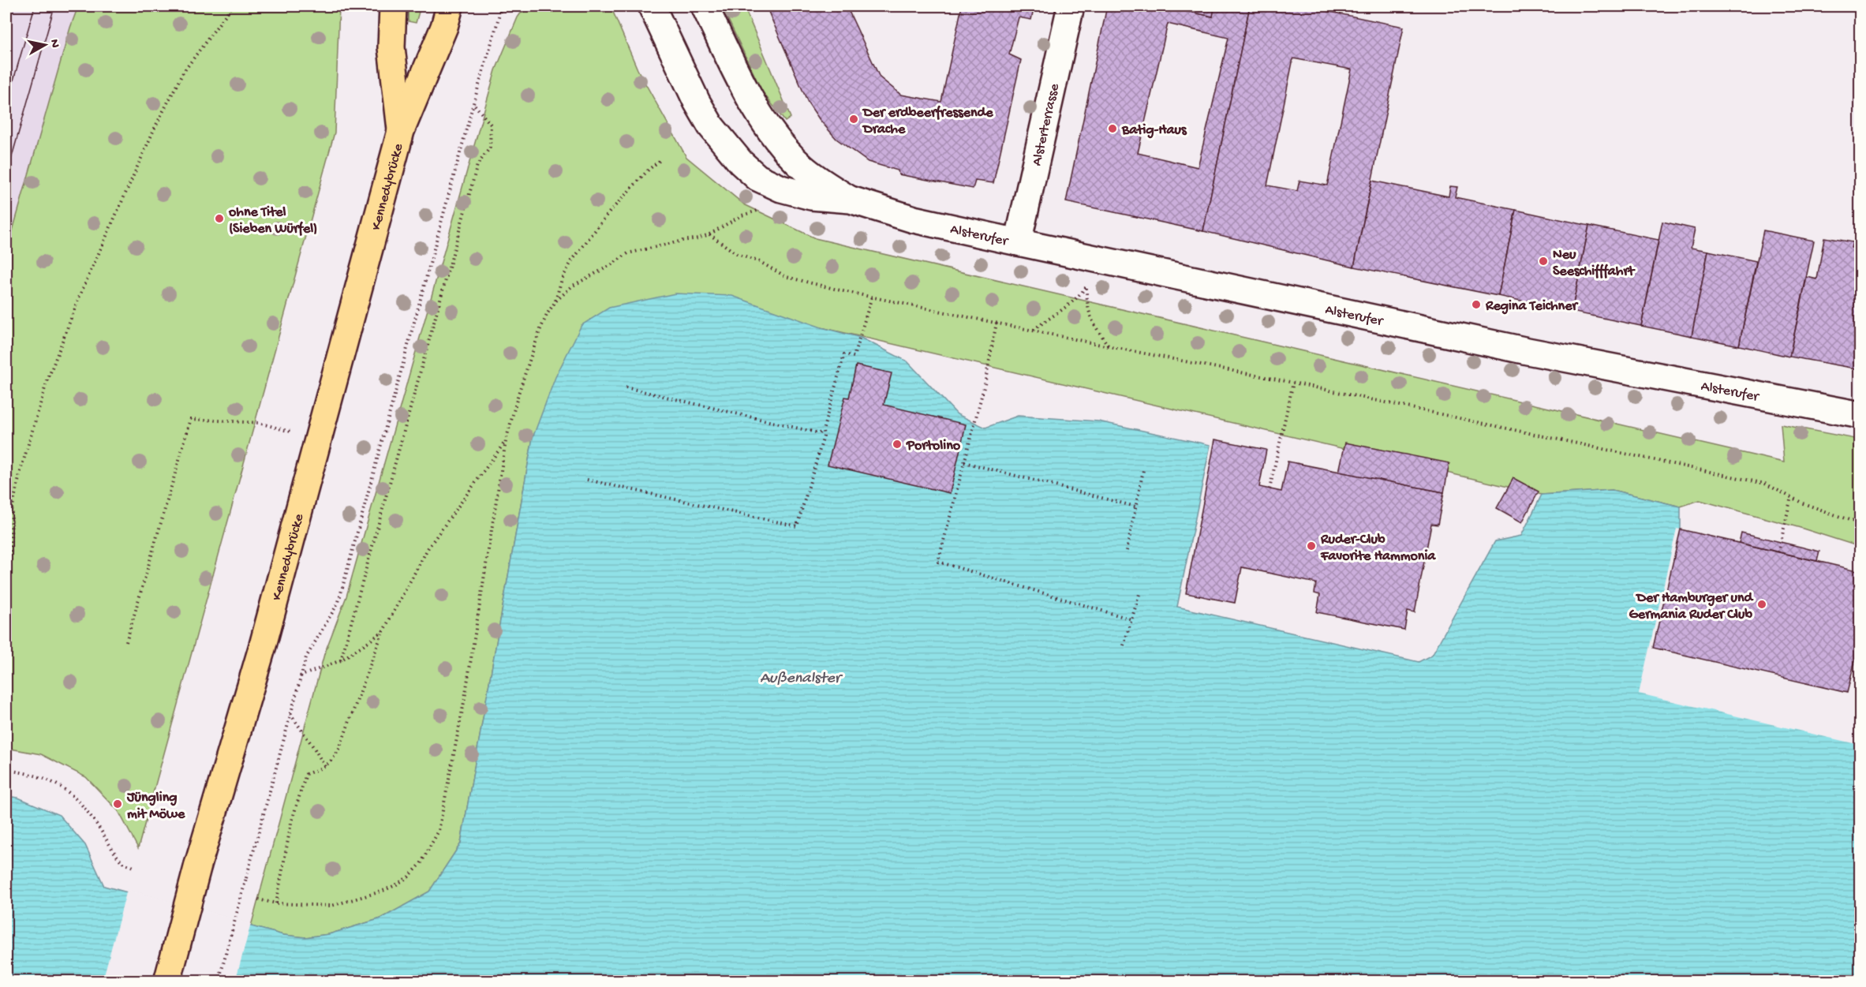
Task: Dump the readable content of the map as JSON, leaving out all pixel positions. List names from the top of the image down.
{
  "streets": {
    "main road": ["Kennedybrücke"],
    "street": ["Alsterterrasse", "Alsterufer"]
  },
  "crossings": [
    ["Alsterterrasse", "Alsterufer"]
  ],
  "water": ["Außenalster"],
  "places": [
    "Der erdbeerfressende Drache",
    "Batig-Haus",
    "ohne Titel (Sieben Würfel)",
    "Neu Seeschifffahrt",
    "Regina Teichner",
    "Portolino",
    "Ruder-Club Favorite Hammonia",
    "Der Hamburger und Germania Ruder Club",
    "Jüngling mit Möwe"
  ],
  "north": "right"
}
